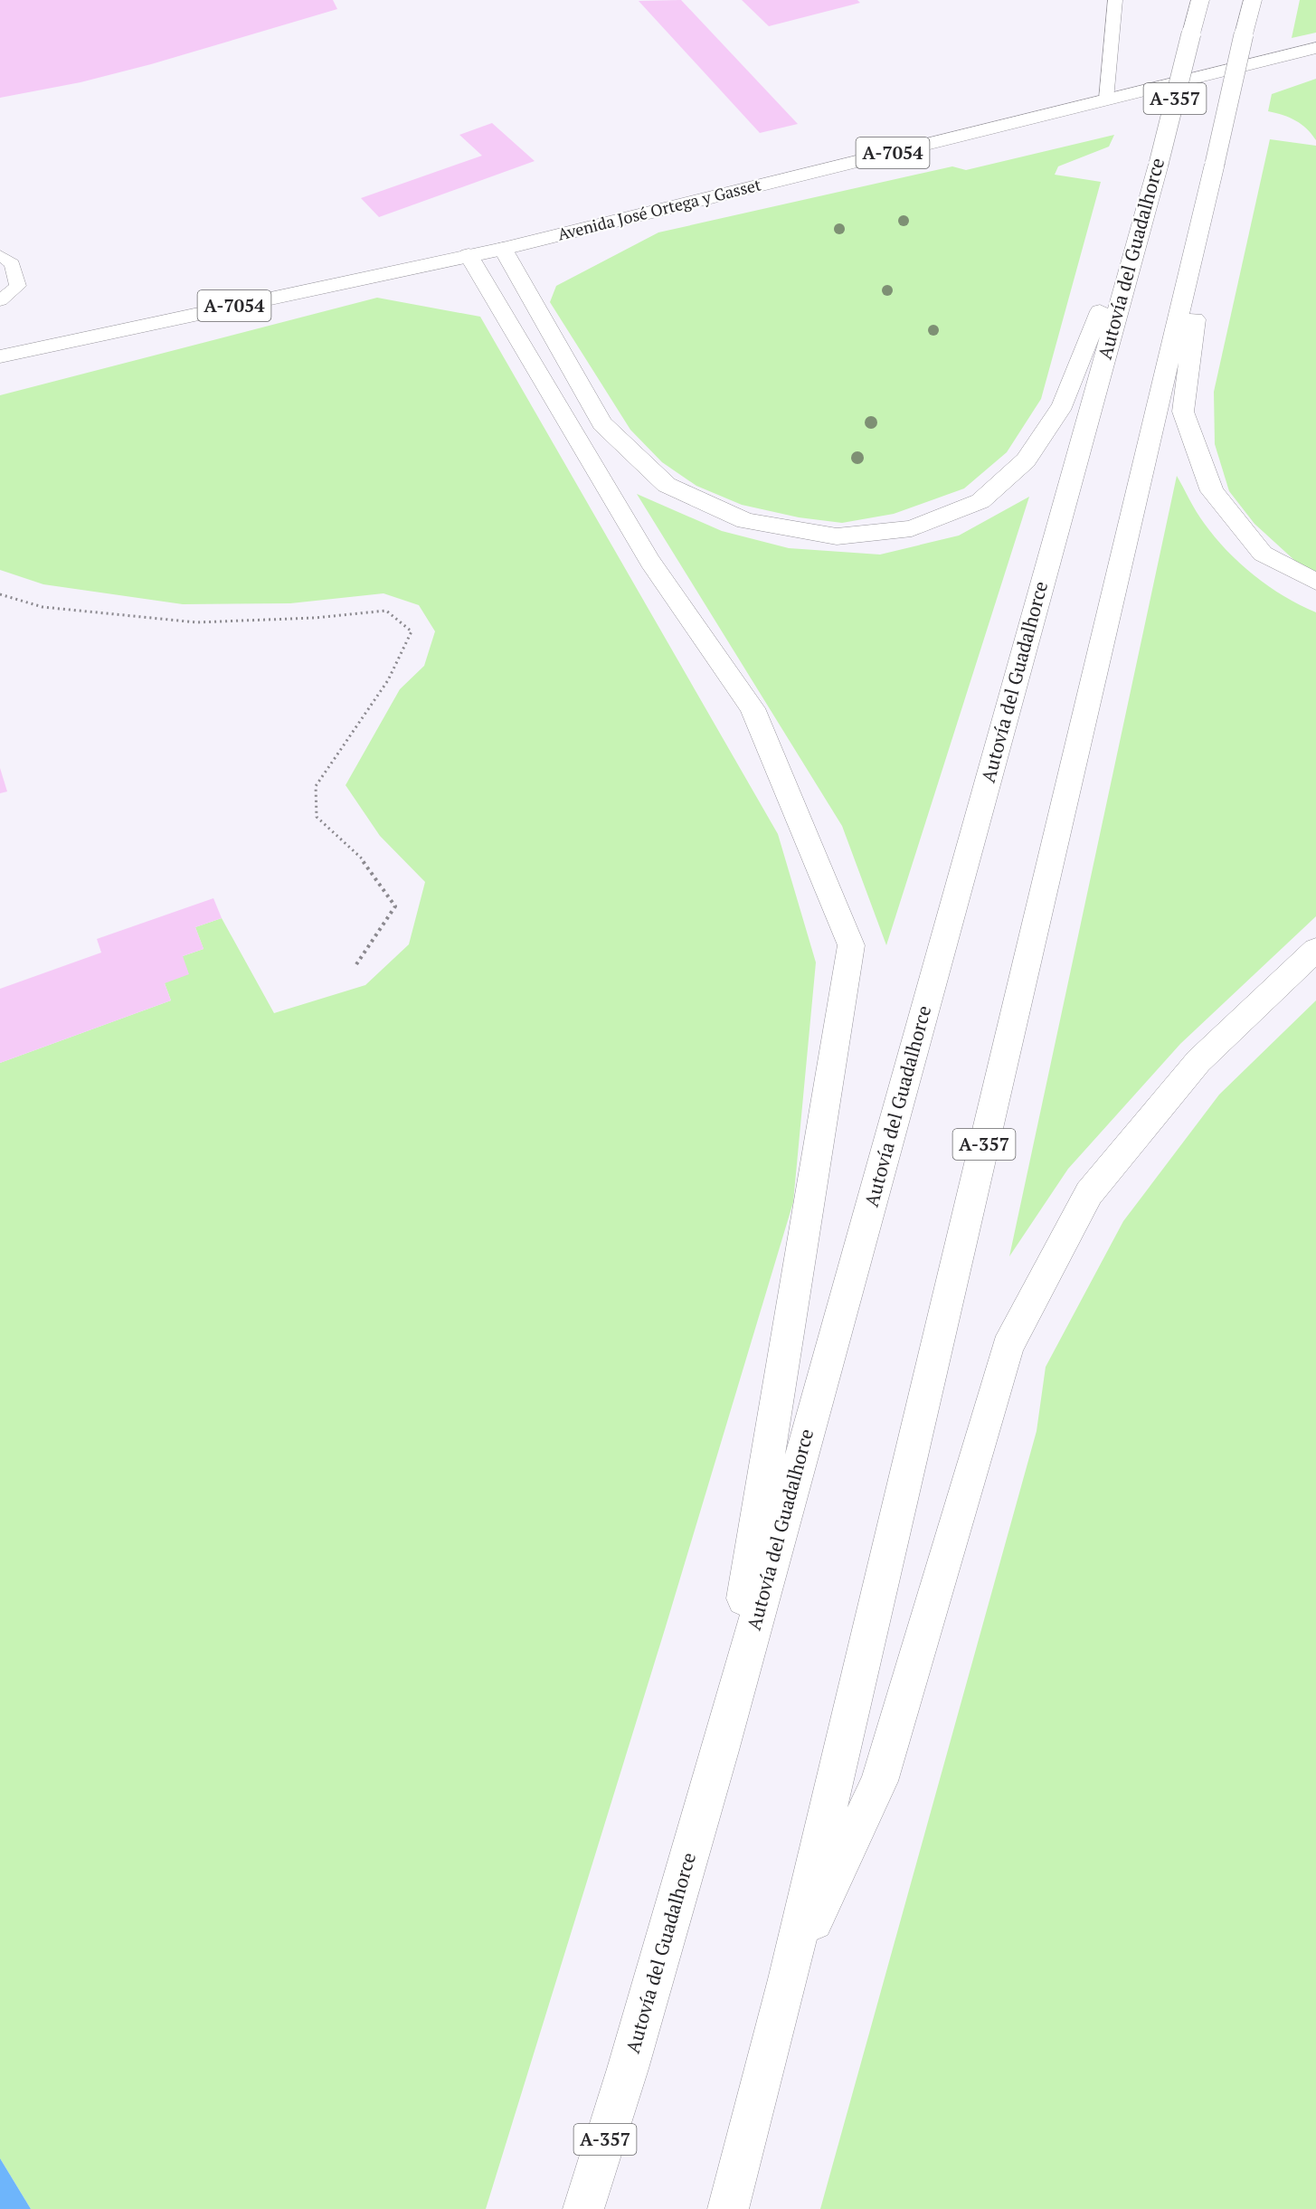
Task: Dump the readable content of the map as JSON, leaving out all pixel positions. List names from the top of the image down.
{
  "streets": {
    "main road": [
      "A-357",
      "A-7054",
      "Avenida José Ortega y Gasset",
      "Autovía del Guadalhorce"
    ]
  }
}
